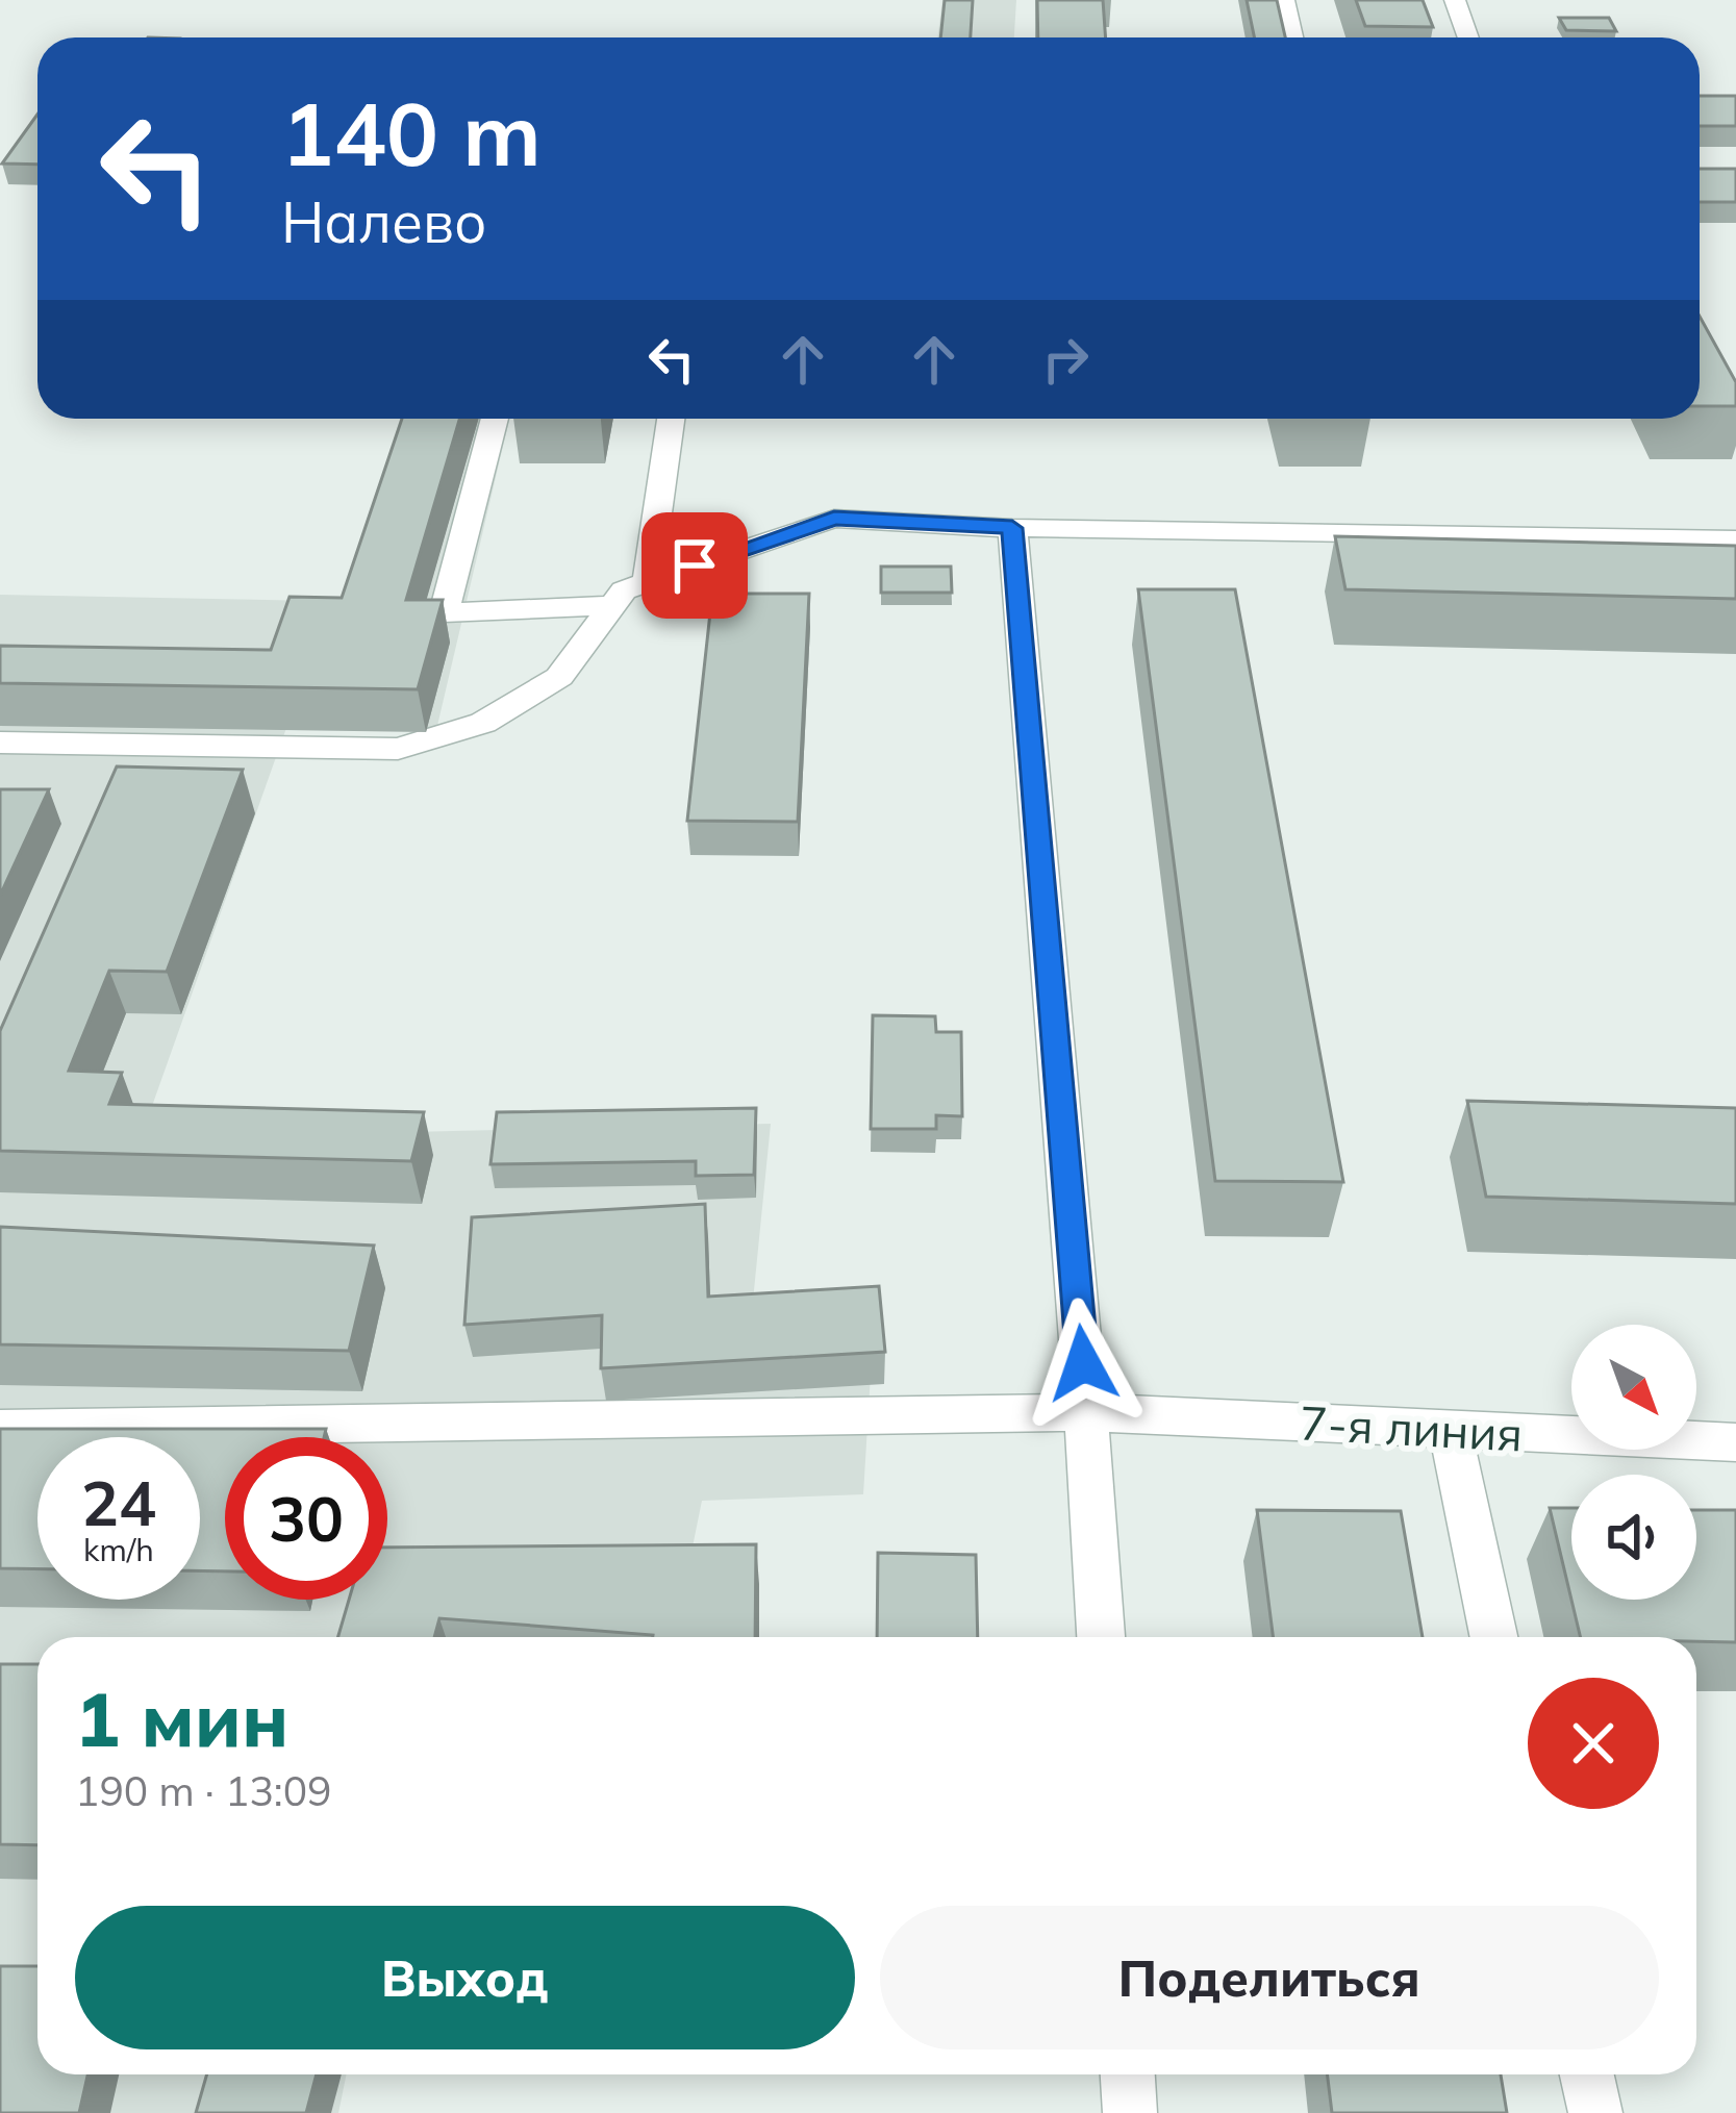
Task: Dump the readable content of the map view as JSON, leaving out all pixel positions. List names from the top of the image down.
{
  "streets": {
    "street": ["7-я линия"]
  },
  "north": "bottom right",
  "page": {
    "turn": ["140 m", "Налево"],
    "speed": "24 km/h",
    "limit": "30",
    "heading": ["1 мин", "190 m · 13:09"],
    "buttons": ["Выход", "Поделиться"]
  }
}
